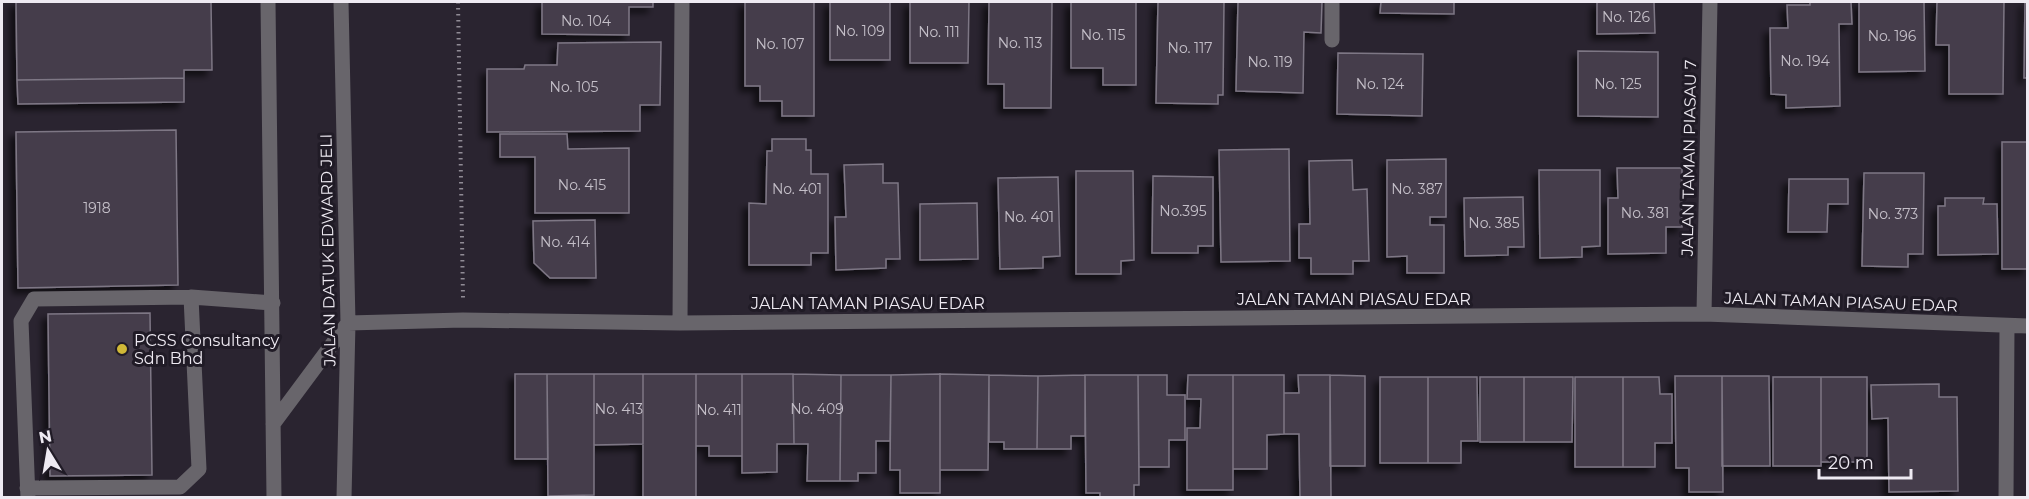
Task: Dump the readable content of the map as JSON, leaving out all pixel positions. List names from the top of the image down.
{
  "streets": {
    "street": ["JALAN TAMAN PIASAU 7", "JALAN DATUK EDWARD JELI", "JALAN TAMAN PIASAU EDAR"]
  },
  "crossings": [
    ["JALAN TAMAN PIASAU 7", "JALAN TAMAN PIASAU EDAR"],
    ["JALAN DATUK EDWARD JELI", "JALAN TAMAN PIASAU EDAR"]
  ],
  "places": ["PCSS Consultancy Sdn Bhd"],
  "house_numbers": [
    "No. 126",
    "No. 104",
    "No. 109",
    "No. 111",
    "No. 115",
    "No. 196",
    "No. 113",
    "No. 107",
    "No. 117",
    "No. 194",
    "No. 119",
    "No. 124",
    "No. 125",
    "No. 105",
    "No. 415",
    "No. 401",
    "No. 387",
    "1918",
    "No.395",
    "No. 381",
    "No. 373",
    "No. 401",
    "No. 385",
    "No. 414",
    "No. 413",
    "No. 409",
    "No. 411"
  ],
  "scale_bar": "20 m",
  "north": "top"
}
